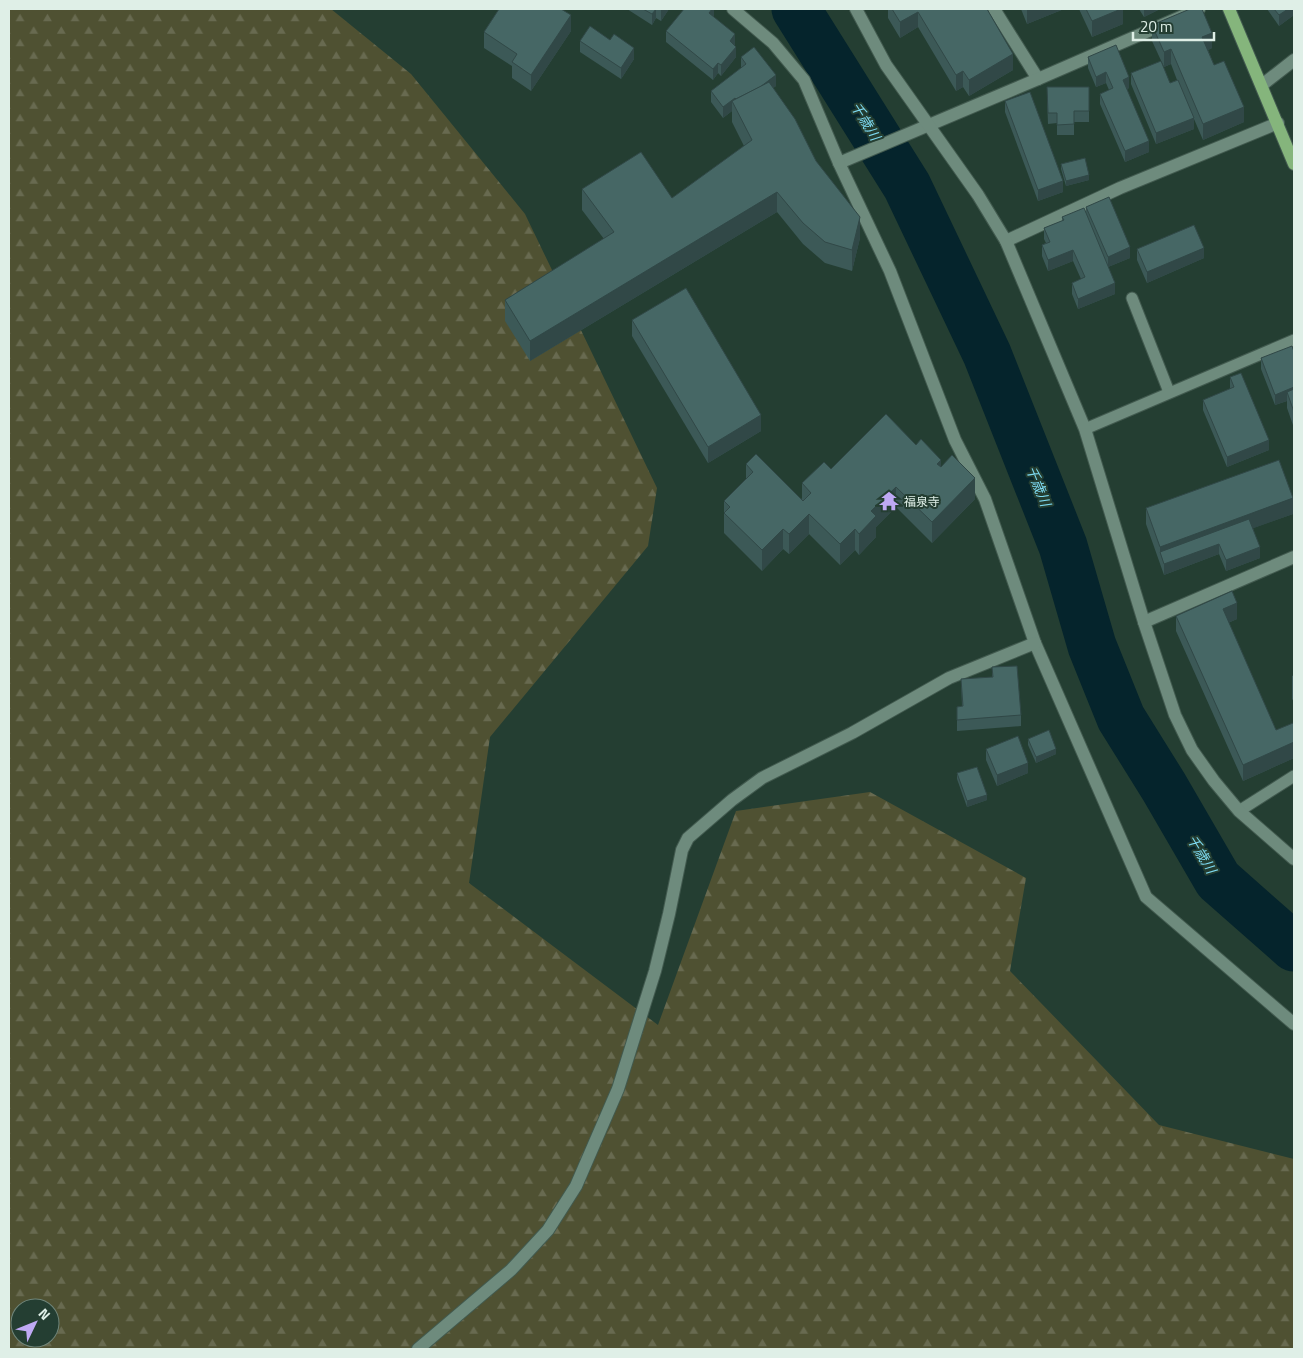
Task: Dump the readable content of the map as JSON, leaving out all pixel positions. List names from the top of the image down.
{
  "water": ["千歳川"],
  "places": {
    "temple": ["福泉寺"]
  },
  "scale_bar": "20 m",
  "north": "top right"
}
